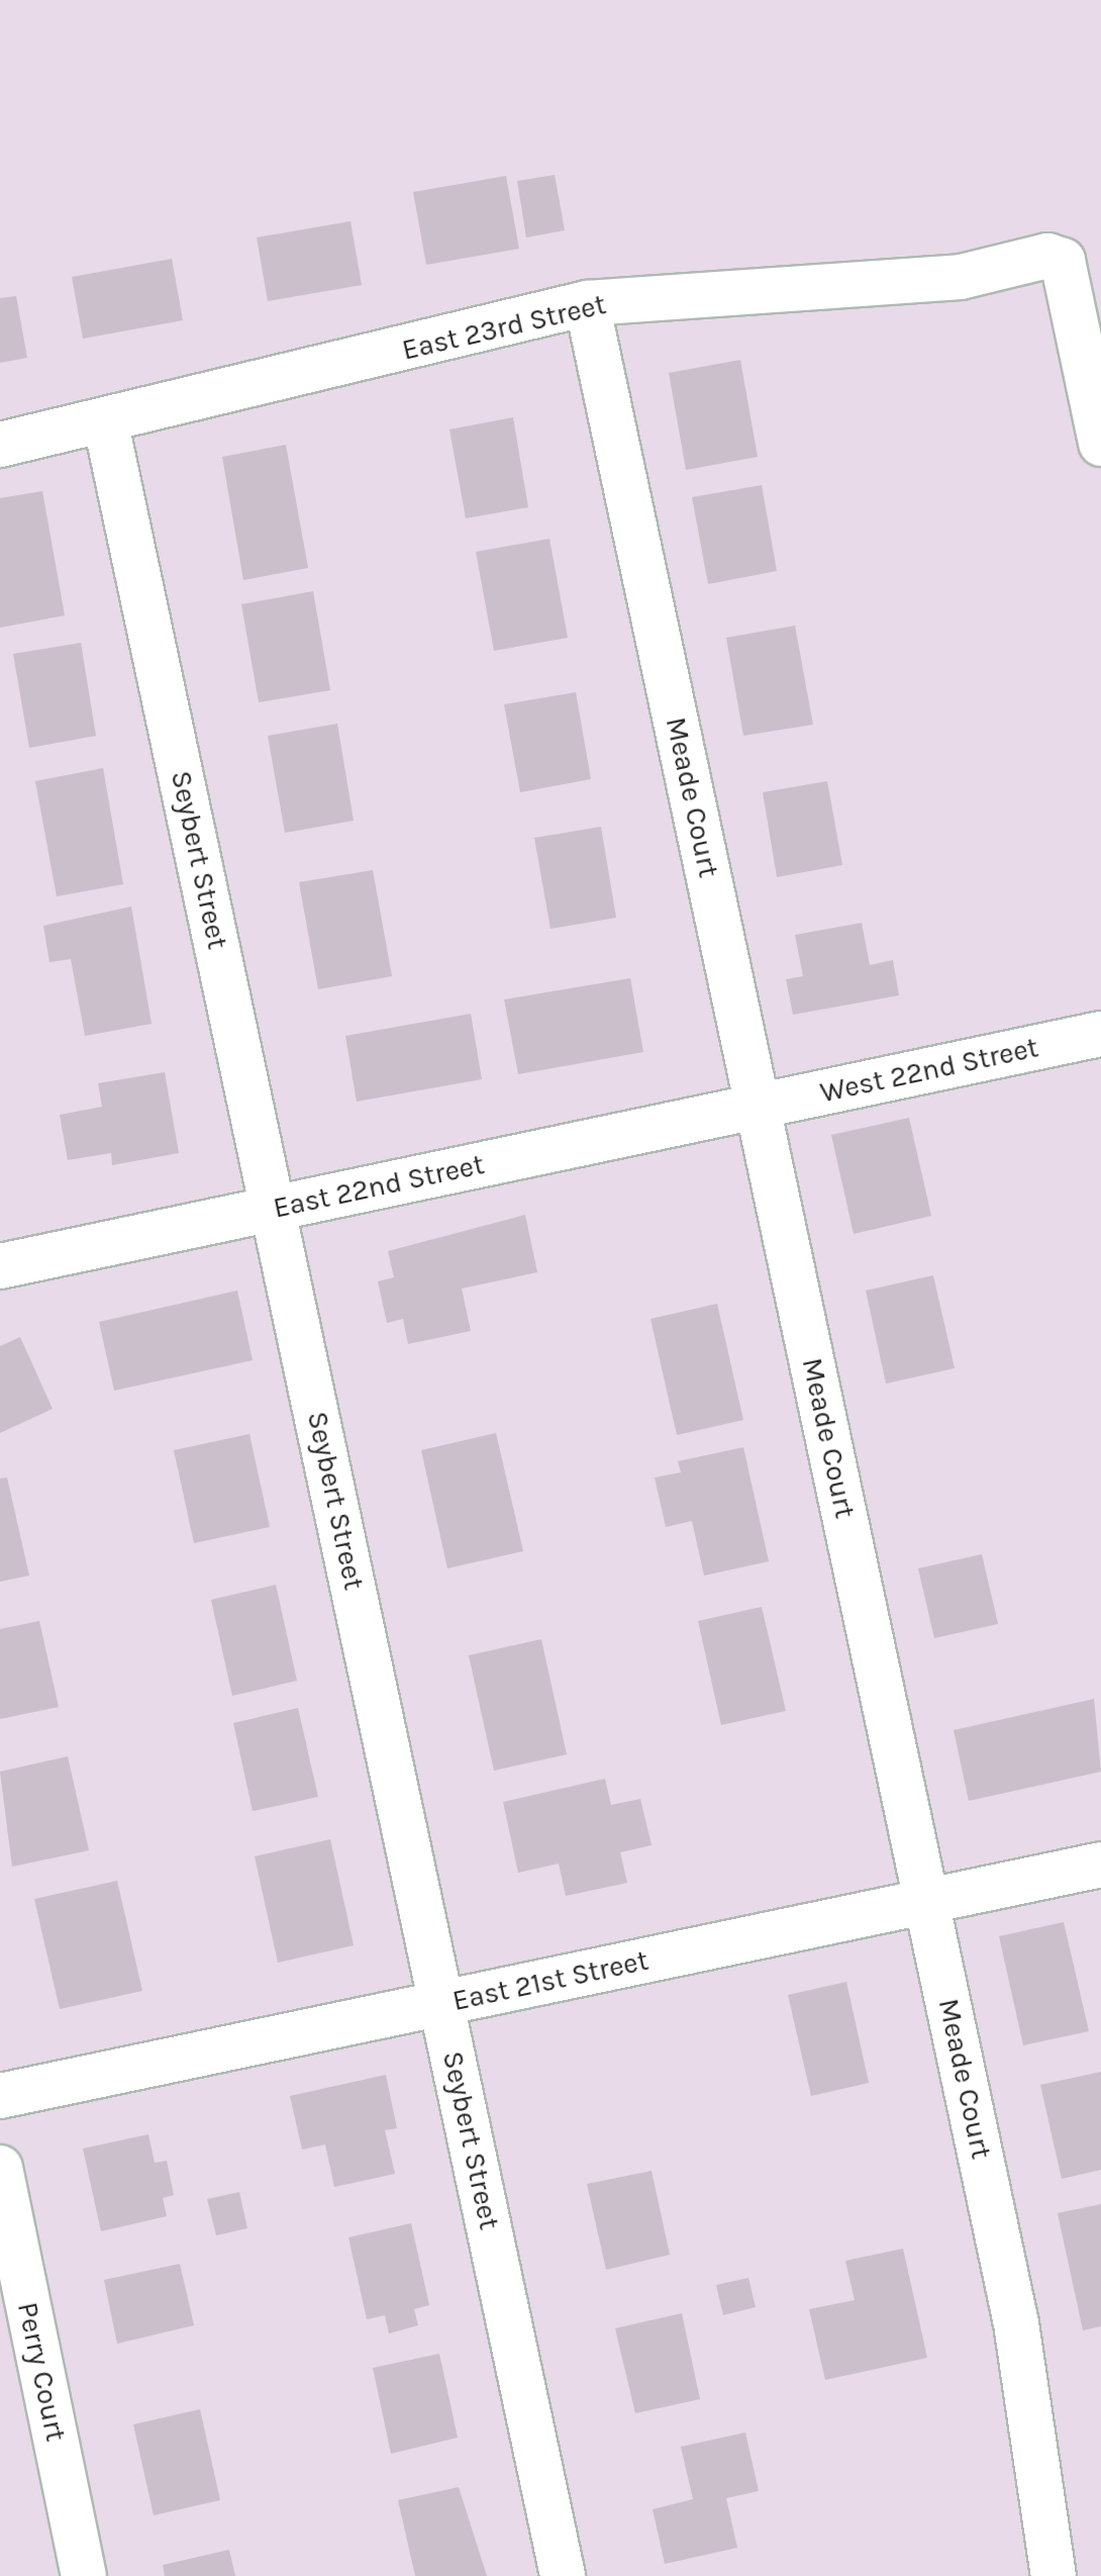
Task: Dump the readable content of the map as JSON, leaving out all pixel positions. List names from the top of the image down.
{
  "streets": {
    "street": [
      "East 23rd Street",
      "Meade Court",
      "Seybert Street",
      "West 22nd Street",
      "East 22nd Street",
      "East 21st Street",
      "Perry Court"
    ]
  },
  "crossings": [
    ["East 23rd Street", "Meade Court"],
    ["East 23rd Street", "Seybert Street"],
    ["Meade Court", "West 22nd Street"],
    ["Meade Court", "East 22nd Street"],
    ["Meade Court", "East 21st Street"],
    ["Seybert Street", "East 22nd Street"],
    ["Seybert Street", "East 21st Street"],
    ["West 22nd Street", "East 22nd Street"]
  ]
}
